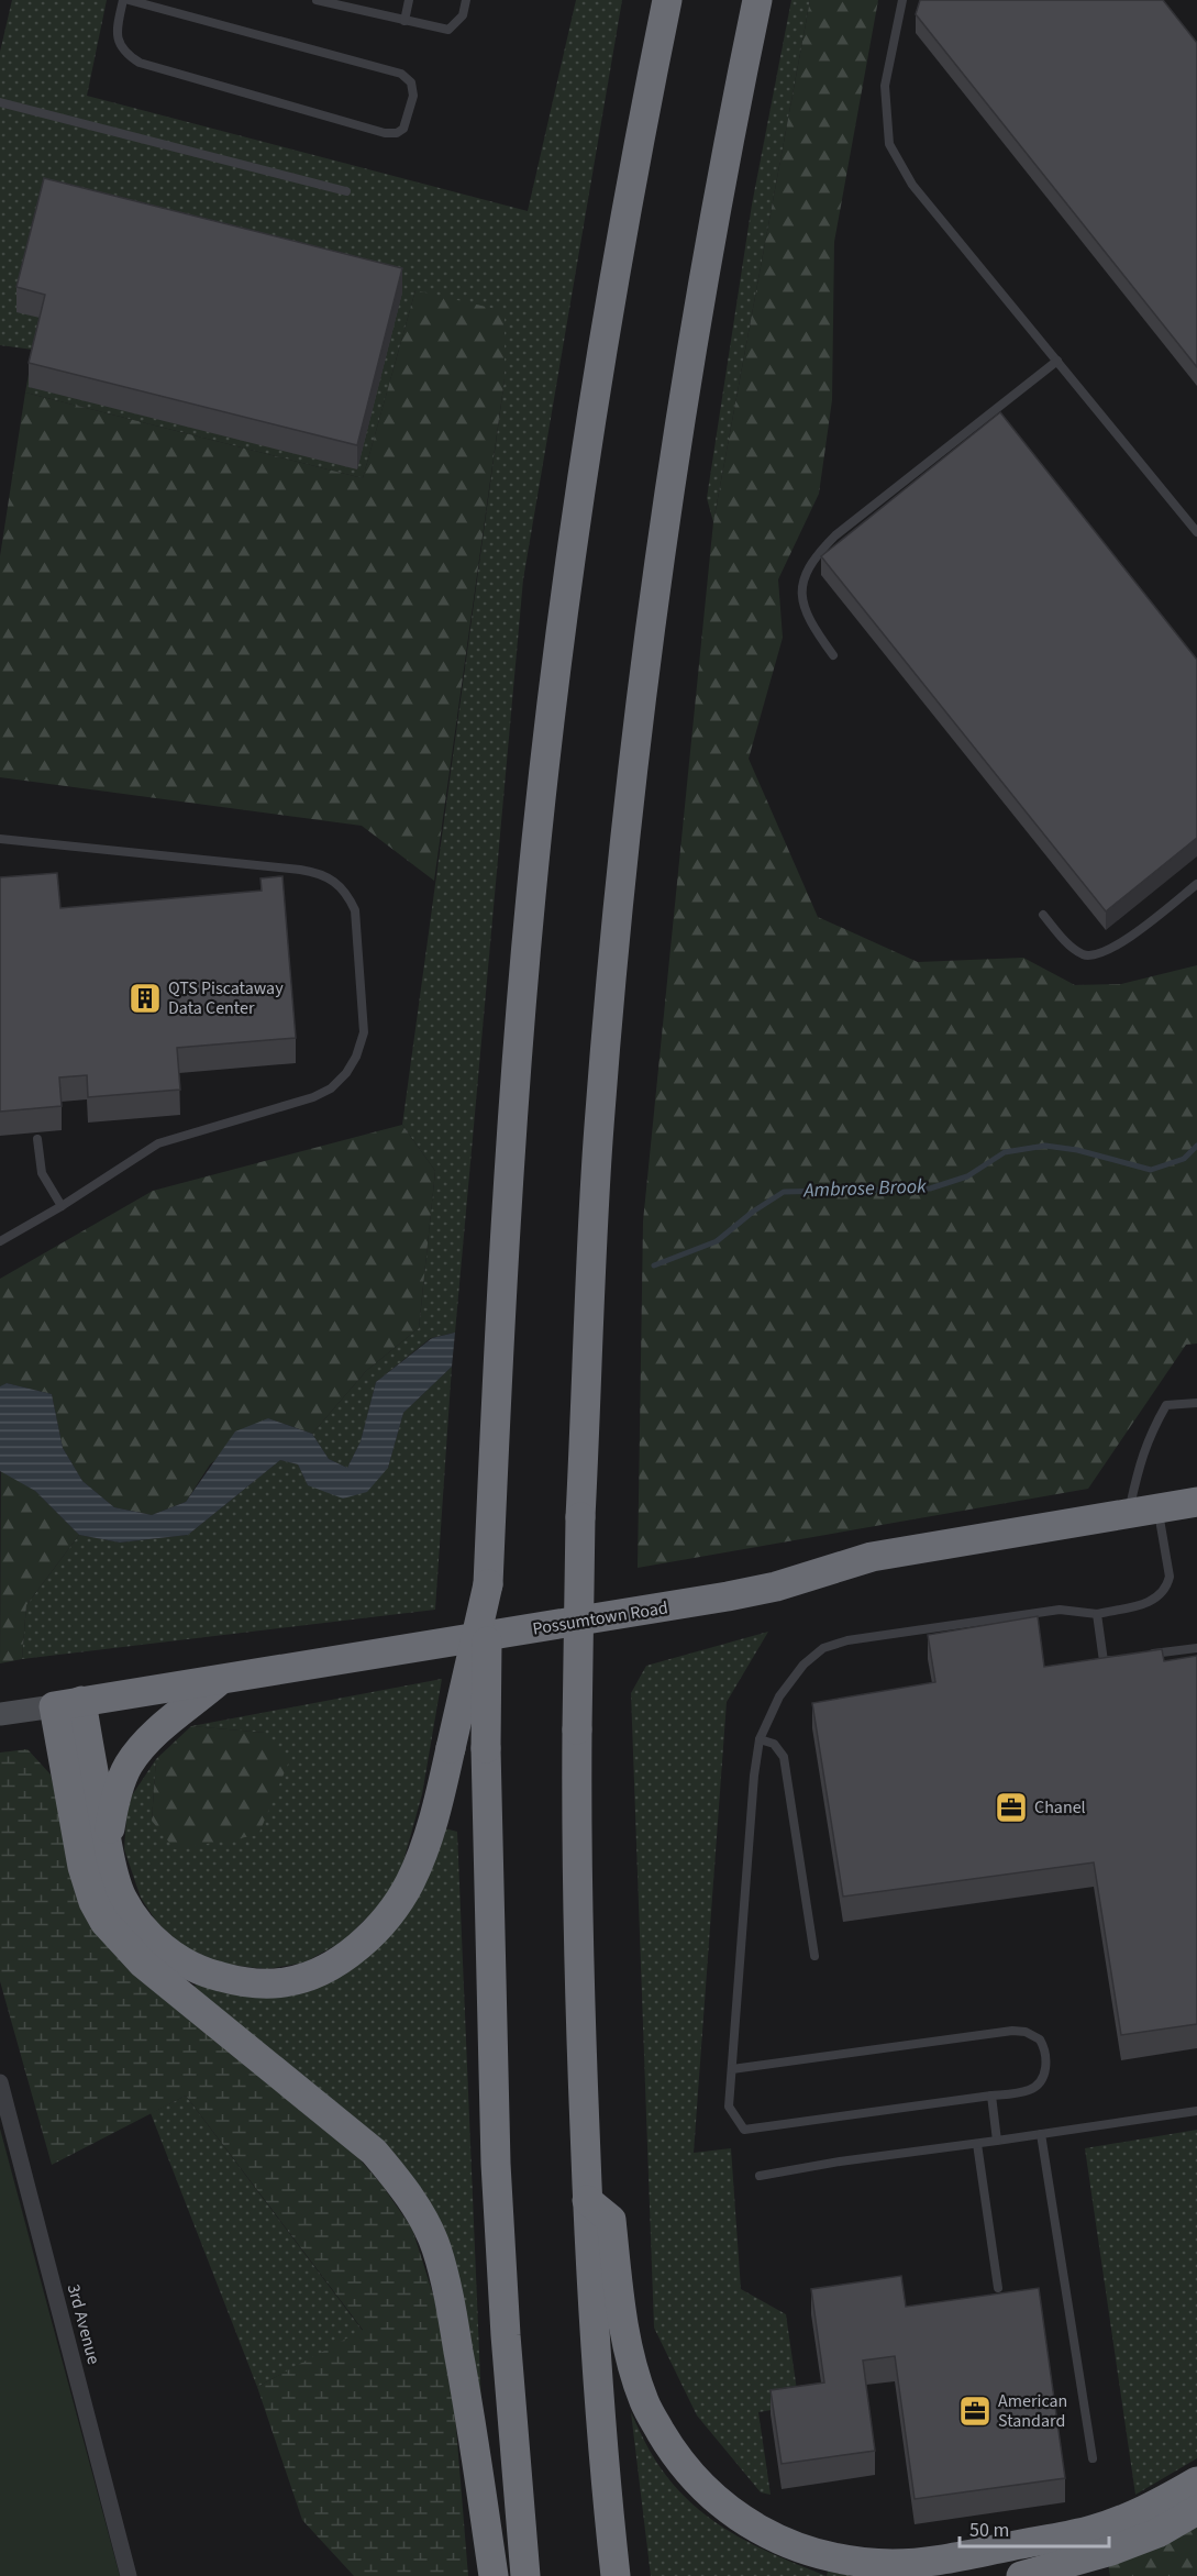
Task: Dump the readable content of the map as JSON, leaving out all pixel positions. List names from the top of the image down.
{
  "streets": {
    "highway": ["Possumtown Road"],
    "street": ["3rd Avenue"]
  },
  "water": ["Ambrose Brook"],
  "places": {
    "building": ["QTS Piscataway Data Center"],
    "office": ["Chanel", "American Standard"]
  },
  "scale_bar": "50 m"
}
